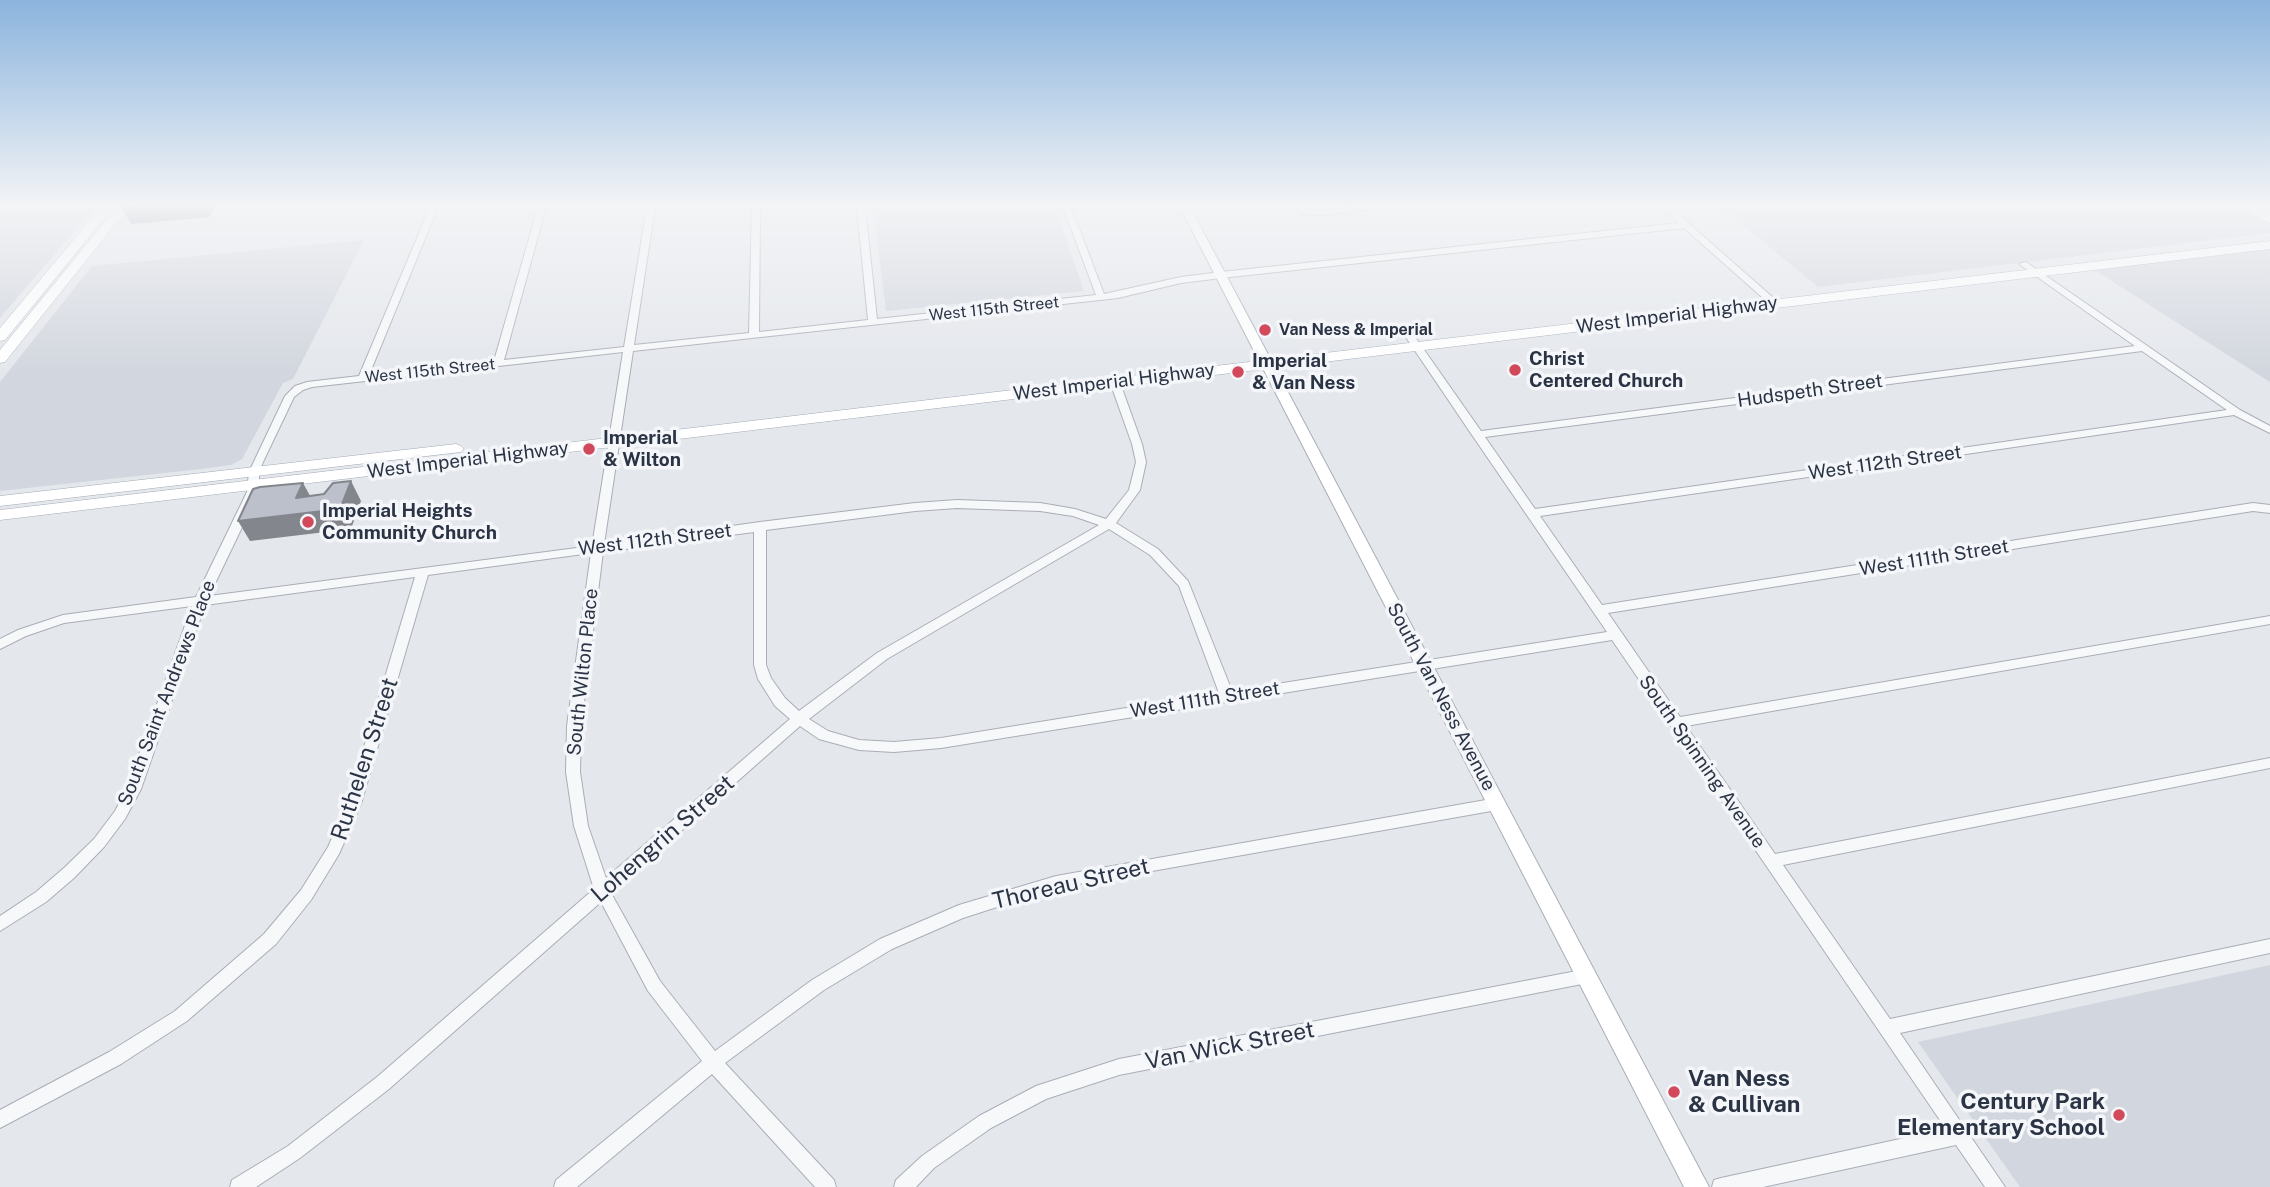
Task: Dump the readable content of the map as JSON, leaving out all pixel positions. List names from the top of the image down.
{
  "streets": {
    "main road": ["West Imperial Highway", "South Van Ness Avenue"],
    "street": [
      "West 115th Street",
      "Hudspeth Street",
      "West 112th Street",
      "West 111th Street",
      "South Wilton Place",
      "South Saint Andrews Place",
      "Ruthelen Street",
      "South Spinning Avenue",
      "Lohengrin Street",
      "Thoreau Street",
      "Van Wick Street"
    ]
  },
  "crossings": [
    ["West 115th Street", "South Wilton Place"],
    ["West 115th Street", "South Saint Andrews Place"],
    ["West 115th Street", "South Van Ness Avenue"],
    ["West Imperial Highway", "South Wilton Place"],
    ["West Imperial Highway", "South Saint Andrews Place"],
    ["West Imperial Highway", "South Van Ness Avenue"],
    ["West Imperial Highway", "South Spinning Avenue"],
    ["Hudspeth Street", "South Spinning Avenue"],
    ["West 112th Street", "West 111th Street"],
    ["West 112th Street", "South Wilton Place"],
    ["West 112th Street", "South Saint Andrews Place"],
    ["West 112th Street", "Ruthelen Street"],
    ["West 112th Street", "South Spinning Avenue"],
    ["West 112th Street", "Lohengrin Street"],
    ["West 111th Street", "South Van Ness Avenue"],
    ["West 111th Street", "South Spinning Avenue"],
    ["West 111th Street", "Lohengrin Street"],
    ["South Wilton Place", "Lohengrin Street"],
    ["South Wilton Place", "Thoreau Street"],
    ["South Van Ness Avenue", "Thoreau Street"],
    ["South Van Ness Avenue", "Van Wick Street"]
  ],
  "places": [
    "Van Ness & Imperial",
    "Christ Centered Church",
    "Imperial & Van Ness",
    "Imperial & Wilton",
    "Imperial Heights Community Church",
    "Van Ness & Cullivan",
    "Century Park Elementary School"
  ]
}
